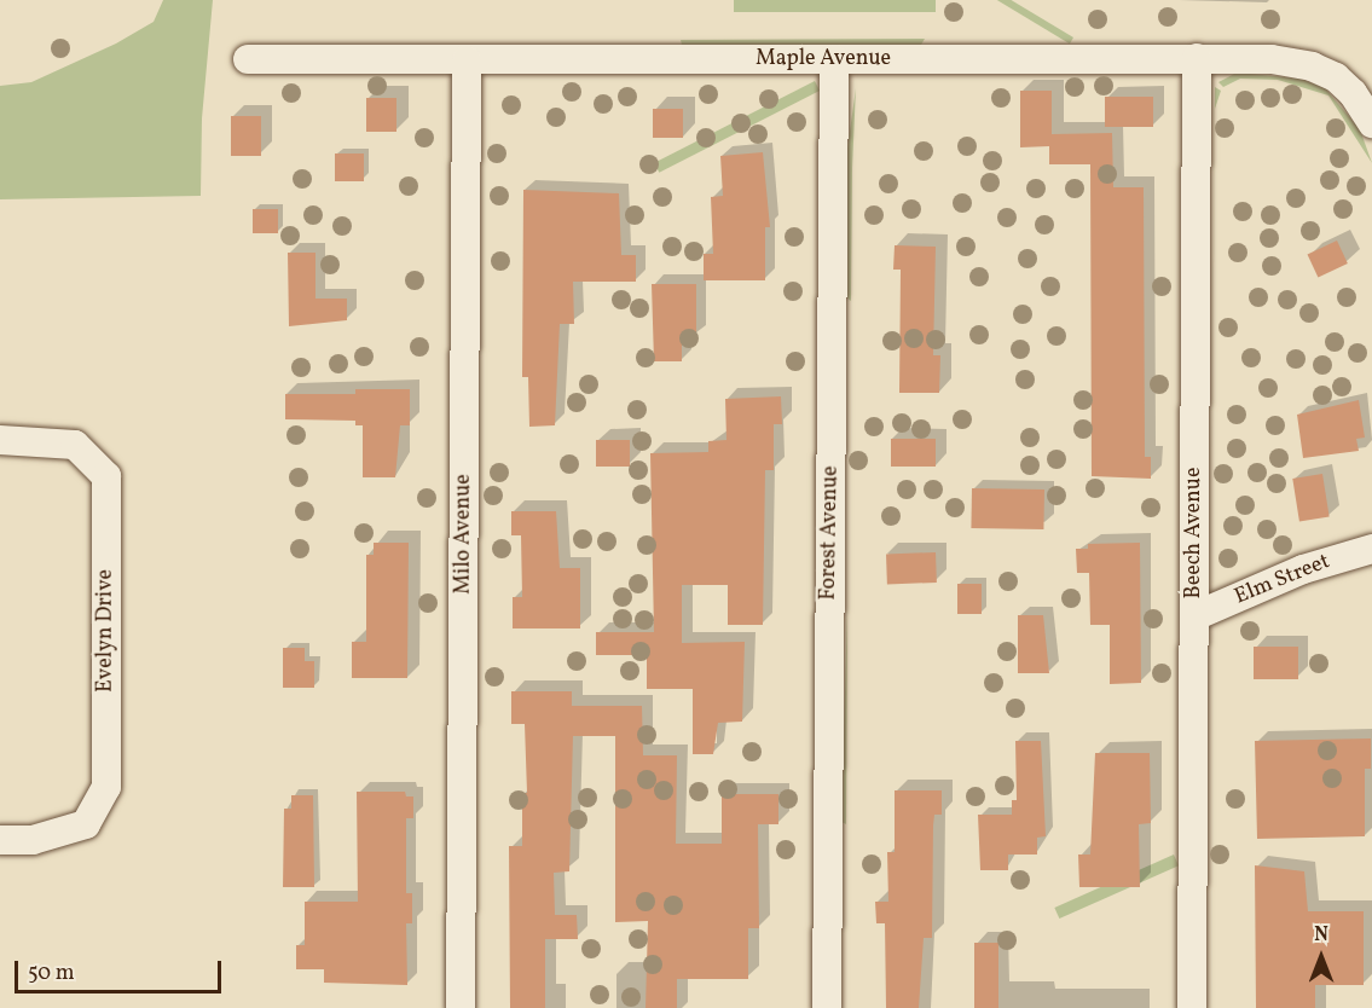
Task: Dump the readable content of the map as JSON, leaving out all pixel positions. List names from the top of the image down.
{
  "streets": {
    "street": [
      "Maple Avenue",
      "Forest Avenue",
      "Beech Avenue",
      "Milo Avenue",
      "Elm Street",
      "Evelyn Drive"
    ]
  },
  "crossings": [
    ["Maple Avenue", "Forest Avenue"],
    ["Maple Avenue", "Beech Avenue"],
    ["Maple Avenue", "Milo Avenue"],
    ["Beech Avenue", "Elm Street"]
  ],
  "scale_bar": "50 m",
  "north": "top"
}
